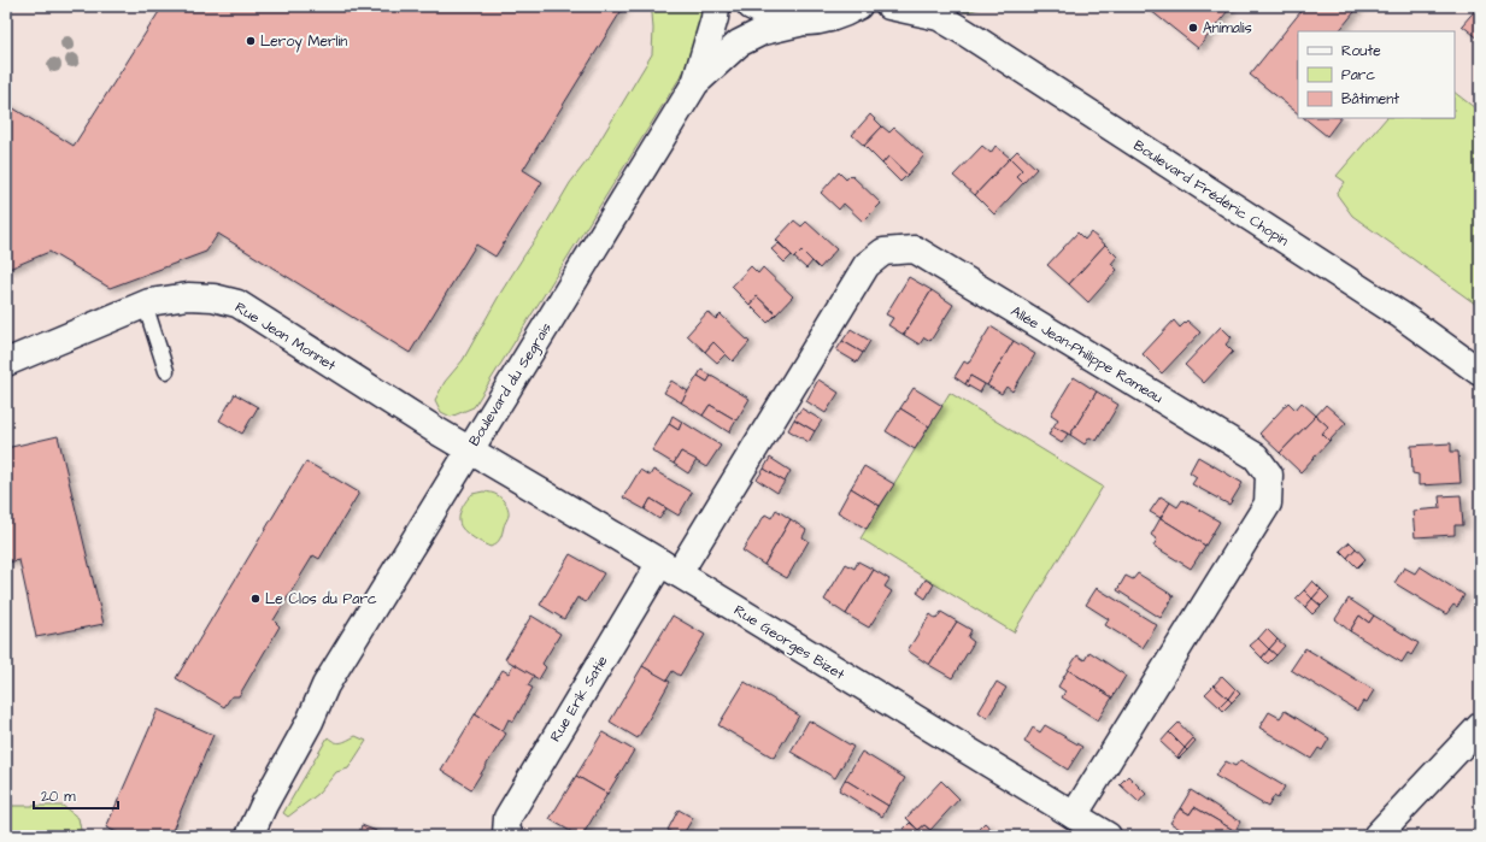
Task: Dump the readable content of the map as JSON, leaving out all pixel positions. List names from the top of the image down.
{
  "streets": {
    "street": [
      "Boulevard Frédéric Chopin",
      "Rue Jean Monnet",
      "Allée Jean-Philippe Rameau",
      "Boulevard du Segrais",
      "Rue Georges Bizet",
      "Rue Erik Satie"
    ]
  },
  "crossings": [
    ["Rue Jean Monnet", "Boulevard du Segrais"],
    ["Rue Jean Monnet", "Rue Georges Bizet"],
    ["Allée Jean-Philippe Rameau", "Rue Georges Bizet"],
    ["Allée Jean-Philippe Rameau", "Rue Erik Satie"],
    ["Boulevard du Segrais", "Rue Georges Bizet"],
    ["Rue Georges Bizet", "Rue Erik Satie"]
  ],
  "places": ["Animalis", "Leroy Merlin", "Le Clos du Parc"],
  "legend": ["Route", "Parc", "Bâtiment"],
  "scale_bar": "20 m"
}
